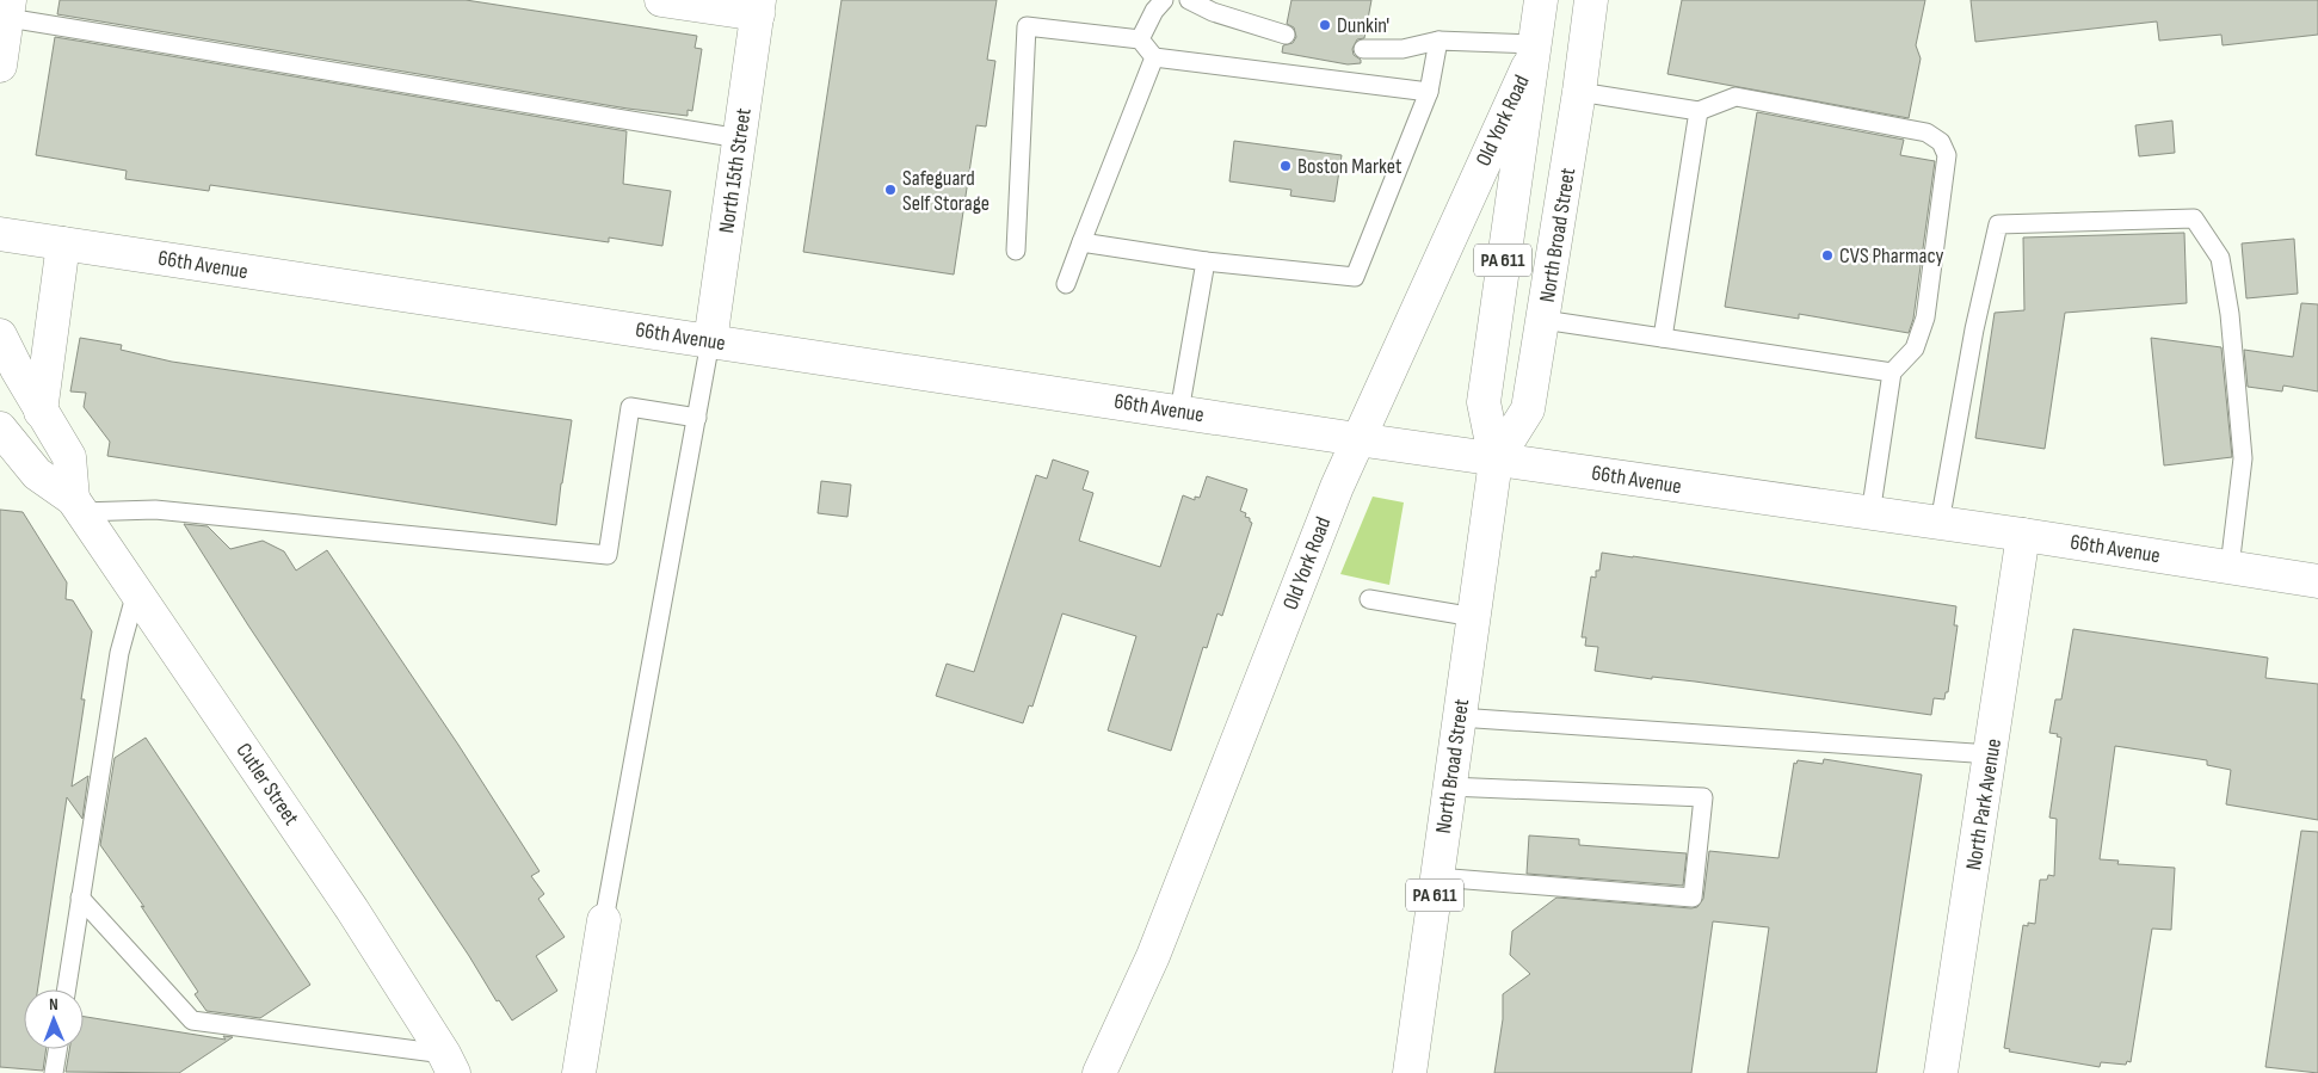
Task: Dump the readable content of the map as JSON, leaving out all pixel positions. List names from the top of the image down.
{
  "streets": {
    "street": [
      "Old York Road",
      "North 15th Street",
      "North Broad Street",
      "PA 611",
      "66th Avenue",
      "Cutler Street",
      "North Park Avenue"
    ]
  },
  "crossings": [
    ["Old York Road", "North Broad Street"],
    ["Old York Road", "66th Avenue"],
    ["North 15th Street", "66th Avenue"],
    ["North Broad Street", "PA 611"],
    ["North Broad Street", "66th Avenue"],
    ["66th Avenue", "North Park Avenue"]
  ],
  "places": [
    "Dunkin'",
    "Boston Market",
    "Safeguard Self Storage",
    "CVS Pharmacy"
  ],
  "north": "top"
}
